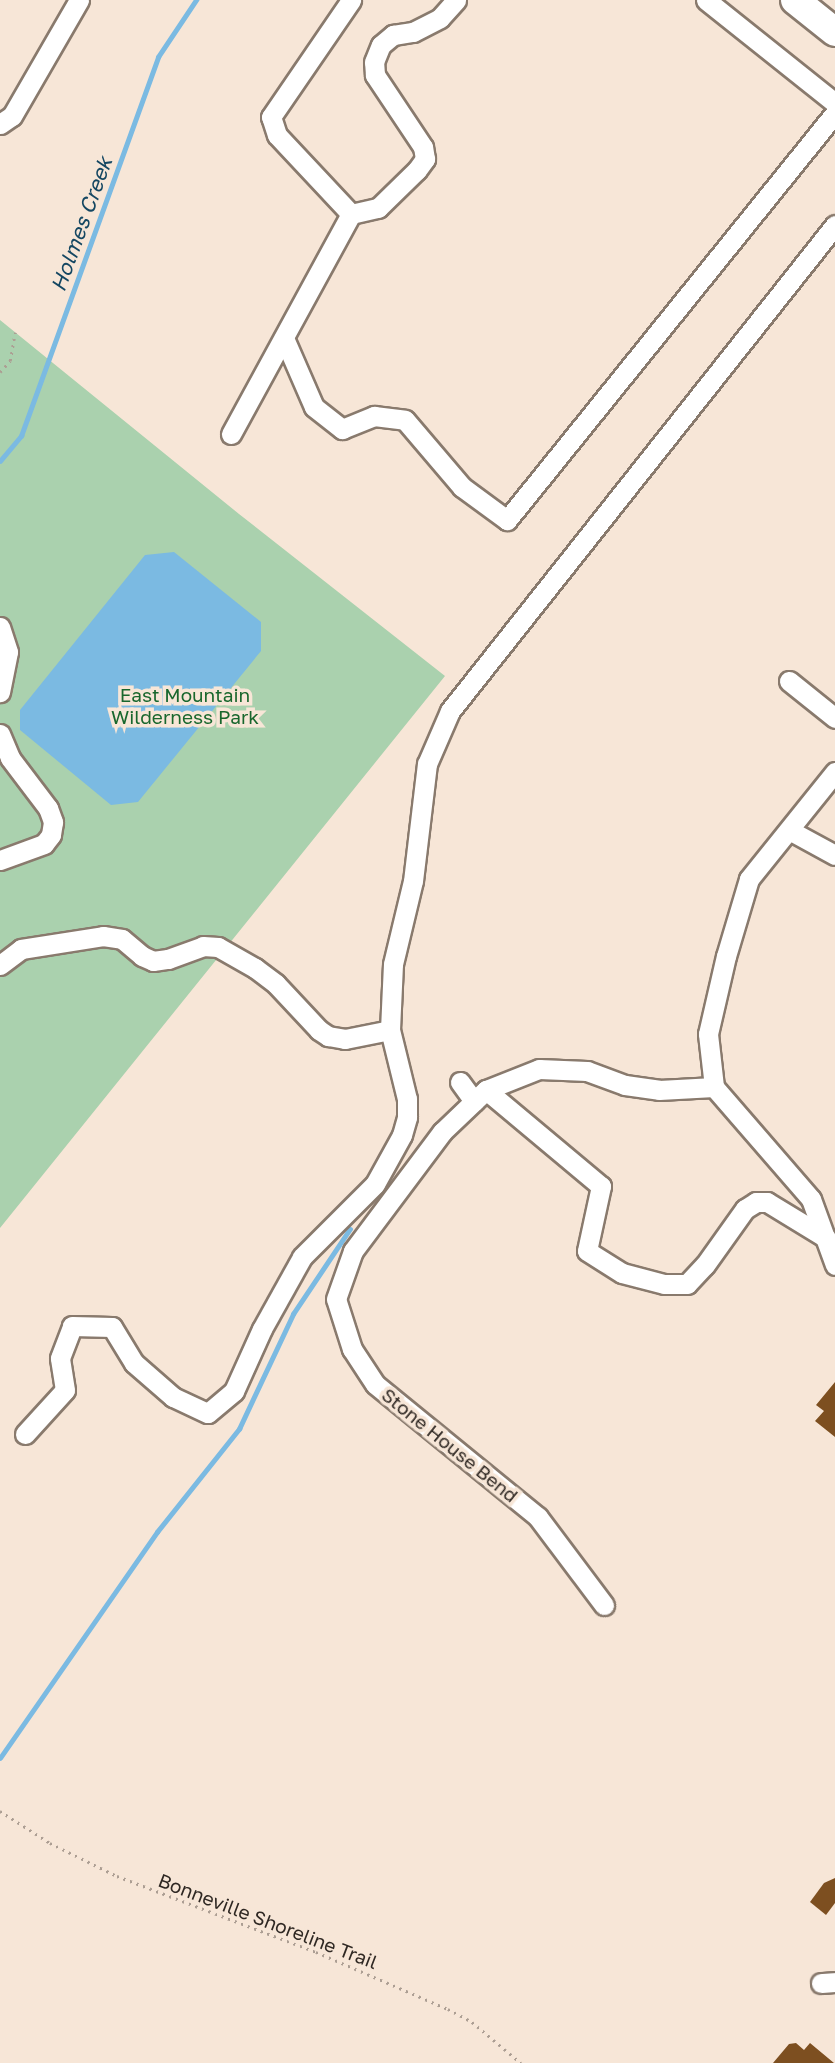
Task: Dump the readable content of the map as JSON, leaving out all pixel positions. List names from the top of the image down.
{
  "streets": {
    "street": ["Stone House Bend"],
    "path": ["Bonneville Shoreline Trail"]
  },
  "water": ["Holmes Creek"],
  "parks": ["East Mountain Wilderness Park"]
}
